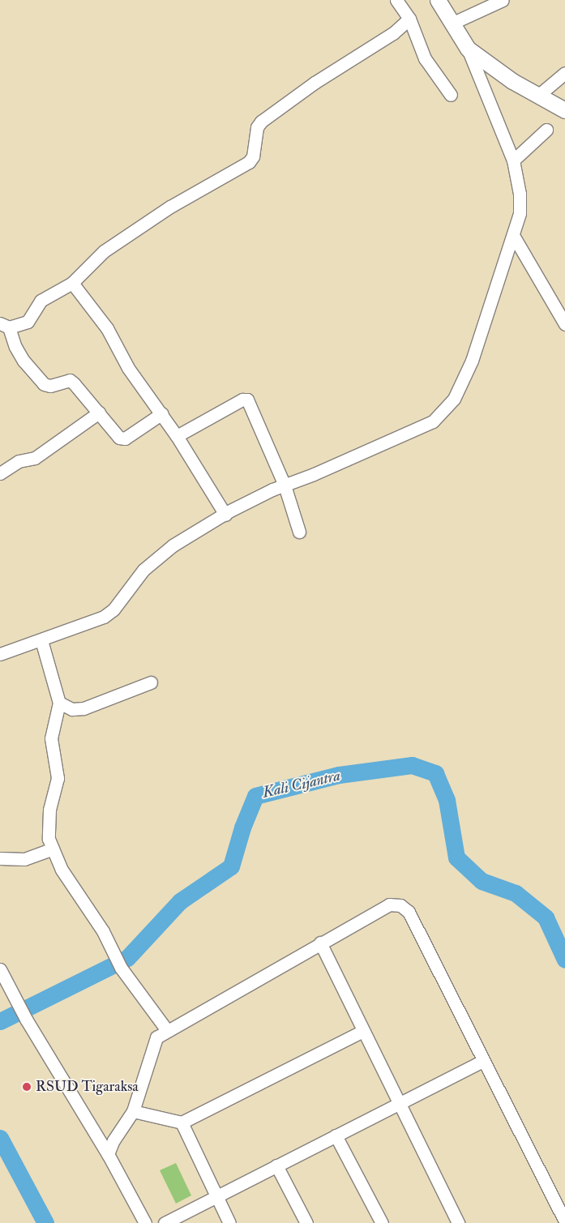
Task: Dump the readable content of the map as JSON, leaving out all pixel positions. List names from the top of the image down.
{
  "water": ["Kali Cijantra"],
  "places": ["RSUD Tigaraksa"]
}
